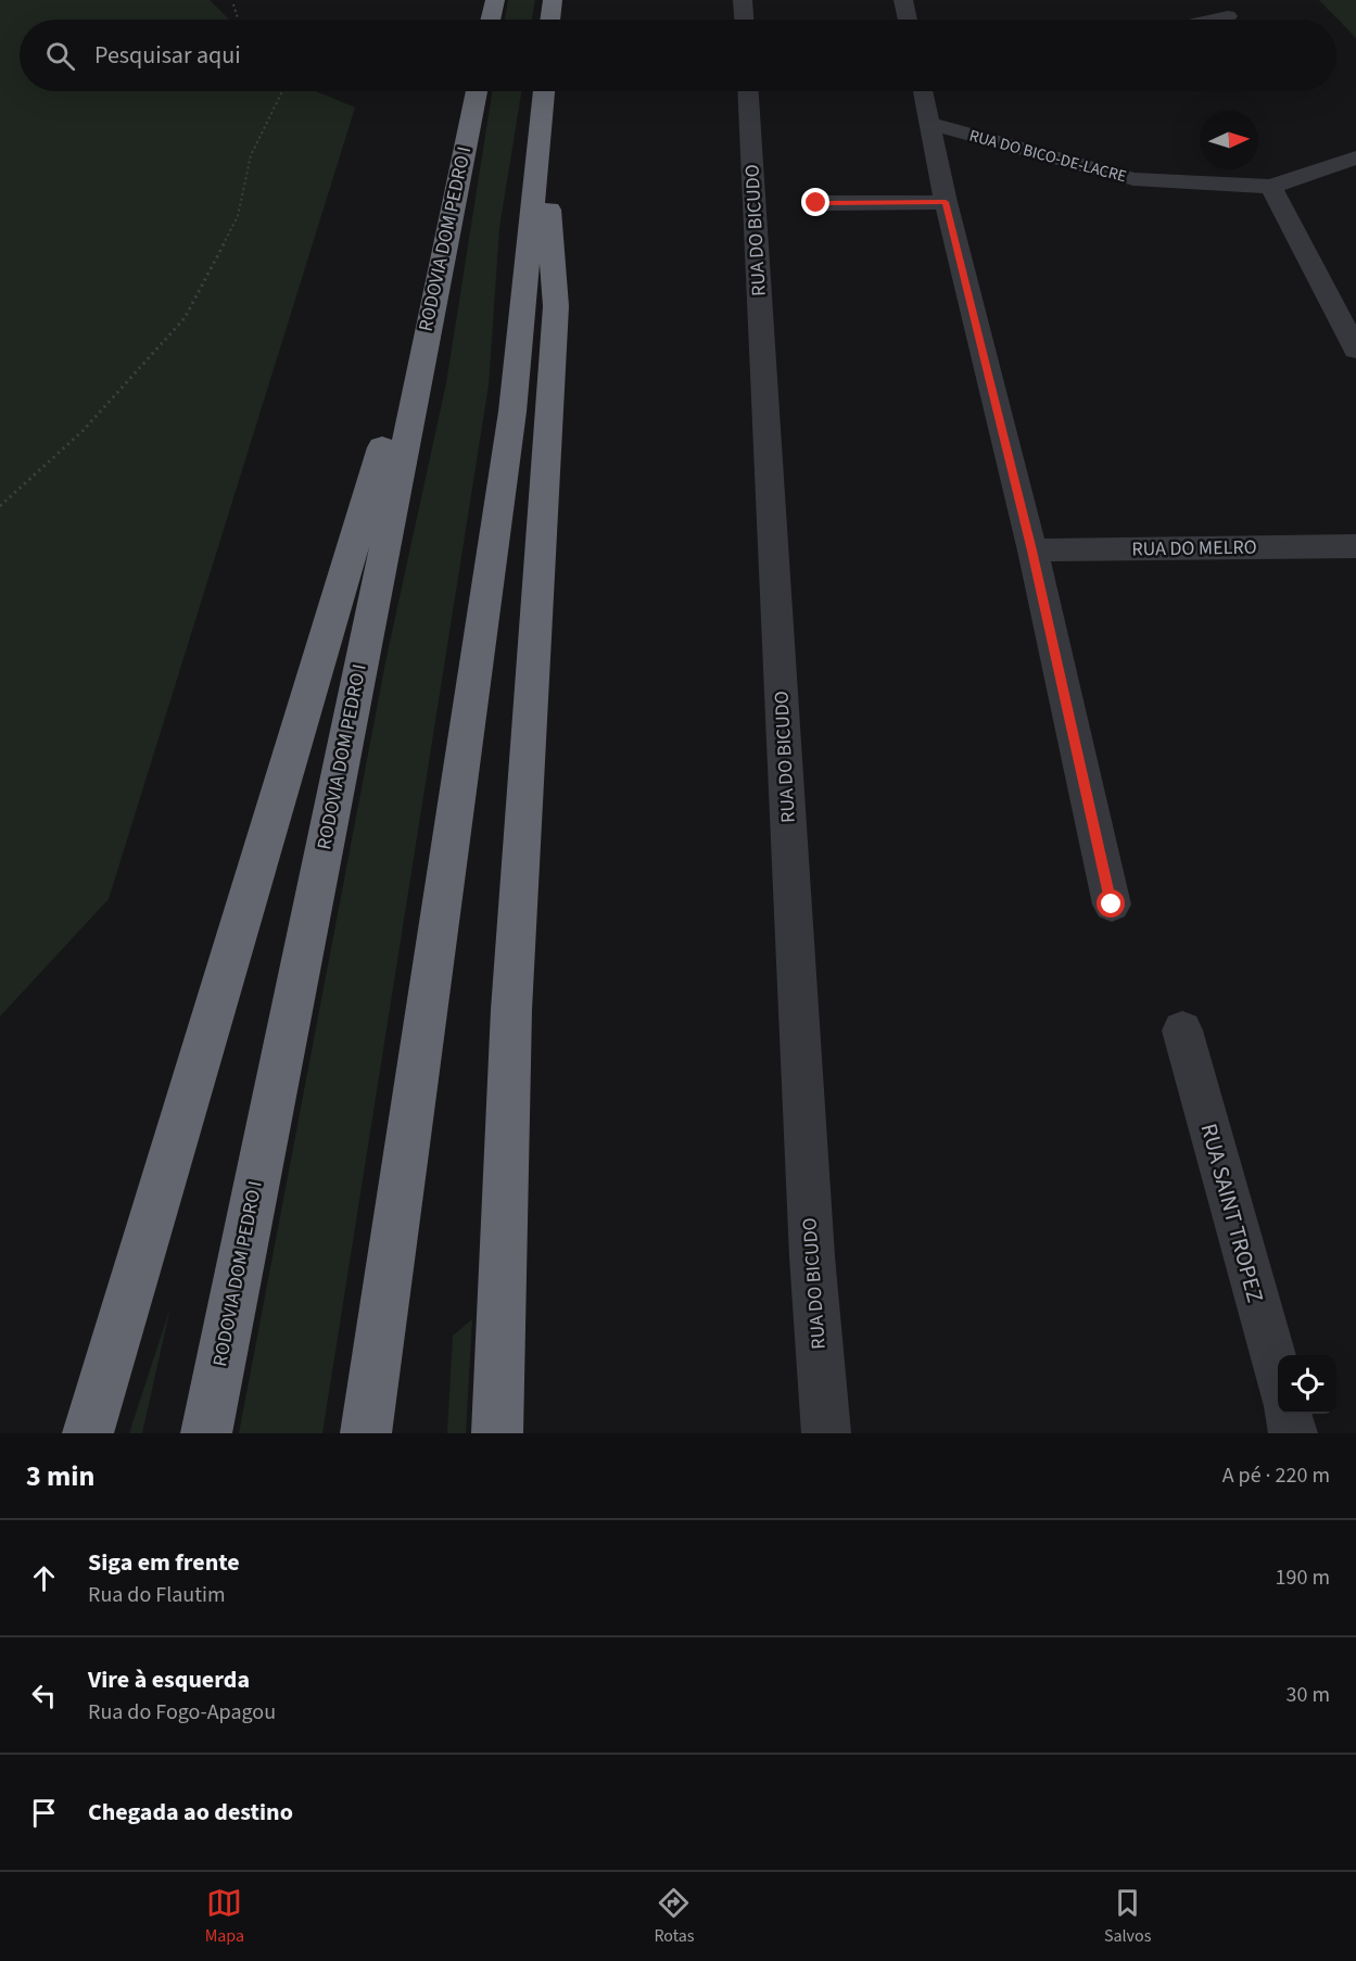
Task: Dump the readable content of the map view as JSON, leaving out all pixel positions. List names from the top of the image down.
{
  "streets": {
    "highway": ["RODOVIA DOM PEDRO I"],
    "street": [
      "RUA DO BICO-DE-LACRE",
      "RUA DO BICUDO",
      "RUA DO MELRO",
      "RUA SAINT TROPEZ"
    ]
  },
  "north": "right",
  "page": {
    "search": "Pesquisar aqui",
    "heading": ["3 min", "A pé · 220 m"],
    "list": [
      ["Siga em frente", "Rua do Flautim", "190 m"],
      ["Vire à esquerda", "Rua do Fogo-Apagou", "30 m"],
      "Chegada ao destino"
    ],
    "nav": ["Mapa", "Rotas", "Salvos"]
  }
}
